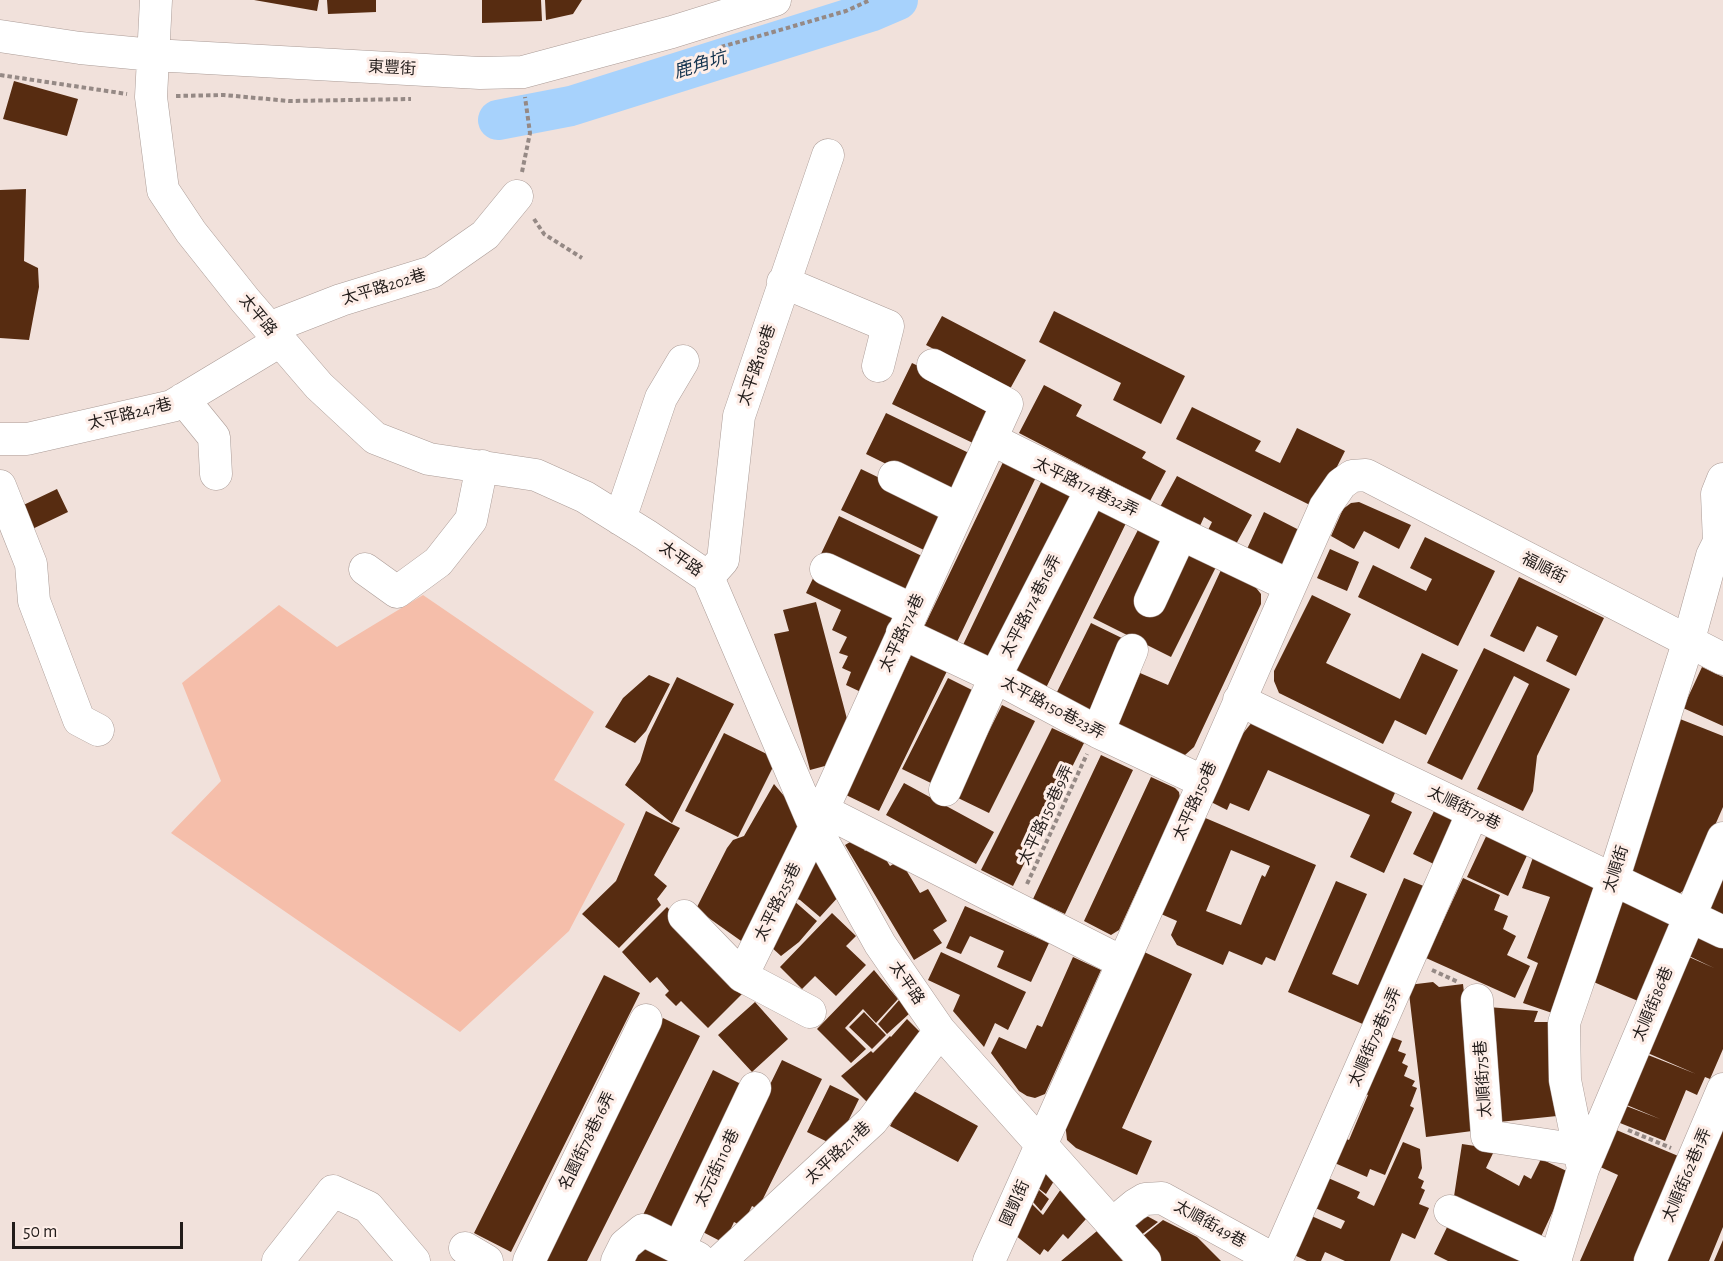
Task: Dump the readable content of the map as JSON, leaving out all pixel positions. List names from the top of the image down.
{
  "streets": {
    "street": [
      "東豐街",
      "太平路202巷",
      "太平路",
      "太平路188巷",
      "太平路247巷",
      "太平路174巷32弄",
      "福順街",
      "太平路174巷16弄",
      "太平路174巷",
      "太平路150巷23弄",
      "太平路150巷",
      "太順街79巷",
      "太順街",
      "太平路255巷",
      "太順街86巷",
      "太順街79巷15弄",
      "太順街75巷",
      "名園街78巷16弄",
      "太平路211巷",
      "太元街110巷",
      "太順街62巷1弄",
      "國凱街",
      "太順街49巷"
    ],
    "path": ["太平路150巷9弄"]
  },
  "crossings": [
    ["東豐街", "太平路"],
    ["太平路202巷", "太平路"],
    ["太平路202巷", "太平路247巷"],
    ["太平路", "太平路188巷"],
    ["太平路", "太平路247巷"],
    ["太平路", "太平路174巷"],
    ["太平路", "太平路150巷"],
    ["太平路", "太平路255巷"],
    ["太平路", "太平路211巷"],
    ["太平路", "國凱街"],
    ["太平路", "太順街49巷"],
    ["太平路174巷32弄", "太平路174巷16弄"],
    ["太平路174巷32弄", "太平路174巷"],
    ["太平路174巷32弄", "太平路150巷"],
    ["福順街", "太平路150巷"],
    ["福順街", "太順街"],
    ["太平路174巷16弄", "太平路150巷23弄"],
    ["太平路174巷", "太平路150巷23弄"],
    ["太平路174巷", "太平路255巷"],
    ["太平路150巷23弄", "太平路150巷"],
    ["太平路150巷23弄", "太平路150巷9弄"],
    ["太平路150巷", "太順街79巷"],
    ["太平路150巷", "國凱街"],
    ["太順街79巷", "太順街"],
    ["太順街79巷", "太順街86巷"],
    ["太順街79巷", "太順街79巷15弄"],
    ["太順街", "太順街86巷"],
    ["太順街", "太順街75巷"],
    ["太順街86巷", "太順街75巷"],
    ["太順街79巷15弄", "太順街49巷"]
  ],
  "water": ["鹿角坑"],
  "scale_bar": "50 m"
}
